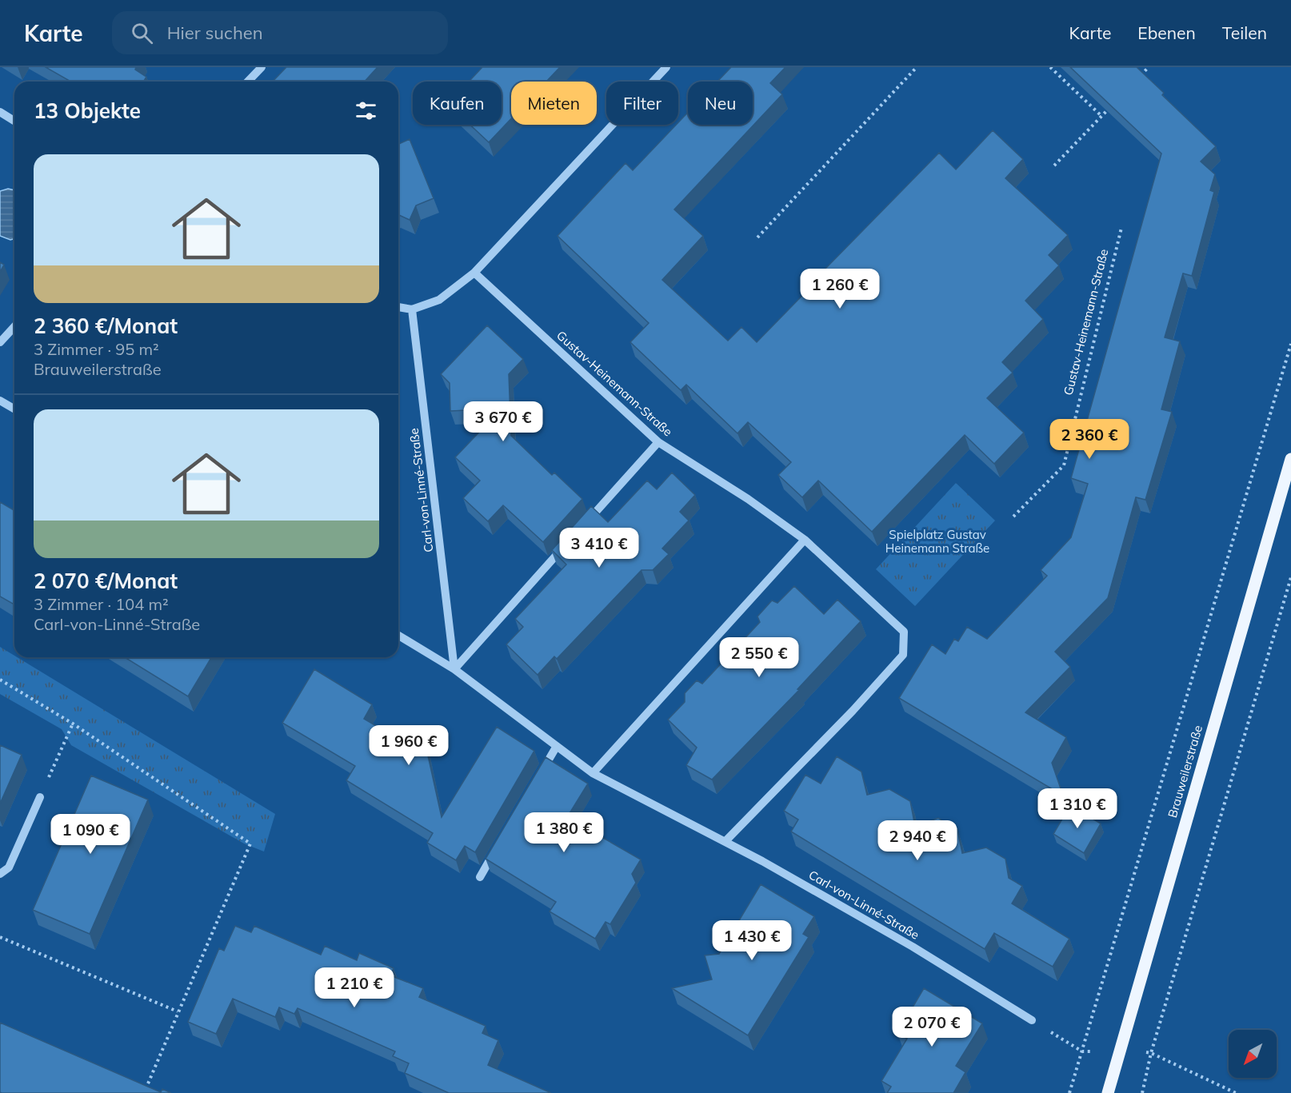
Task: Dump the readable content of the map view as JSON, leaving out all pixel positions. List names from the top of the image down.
{
  "streets": {
    "main road": ["Brauweilerstraße"],
    "street": ["Gustav-Heinemann-Straße", "Carl-von-Linné-Straße"]
  },
  "parks": ["Spielplatz Gustav Heinemann Straße"],
  "north": "bottom left",
  "page": {
    "header": "Karte",
    "search": "Hier suchen",
    "nav": ["Karte", "Ebenen", "Teilen"],
    "chip": [
      "Kaufen",
      "Mieten",
      "Filter",
      "Neu"
    ],
    "heading": "13 Objekte",
    "list": [
      {
        "name": "2 360 €/Monat",
        "note": "3 Zimmer · 95 m² · Brauweilerstraße"
      },
      {
        "name": "2 070 €/Monat",
        "note": "3 Zimmer · 104 m² · Carl-von-Linné-Straße"
      }
    ],
    "price": [
      "1 260 €",
      "3 670 €",
      "2 360 €",
      "3 410 €",
      "2 550 €",
      "1 960 €",
      "1 310 €",
      "1 380 €",
      "1 090 €",
      "2 940 €",
      "1 430 €",
      "1 210 €",
      "2 070 €"
    ]
  }
}
